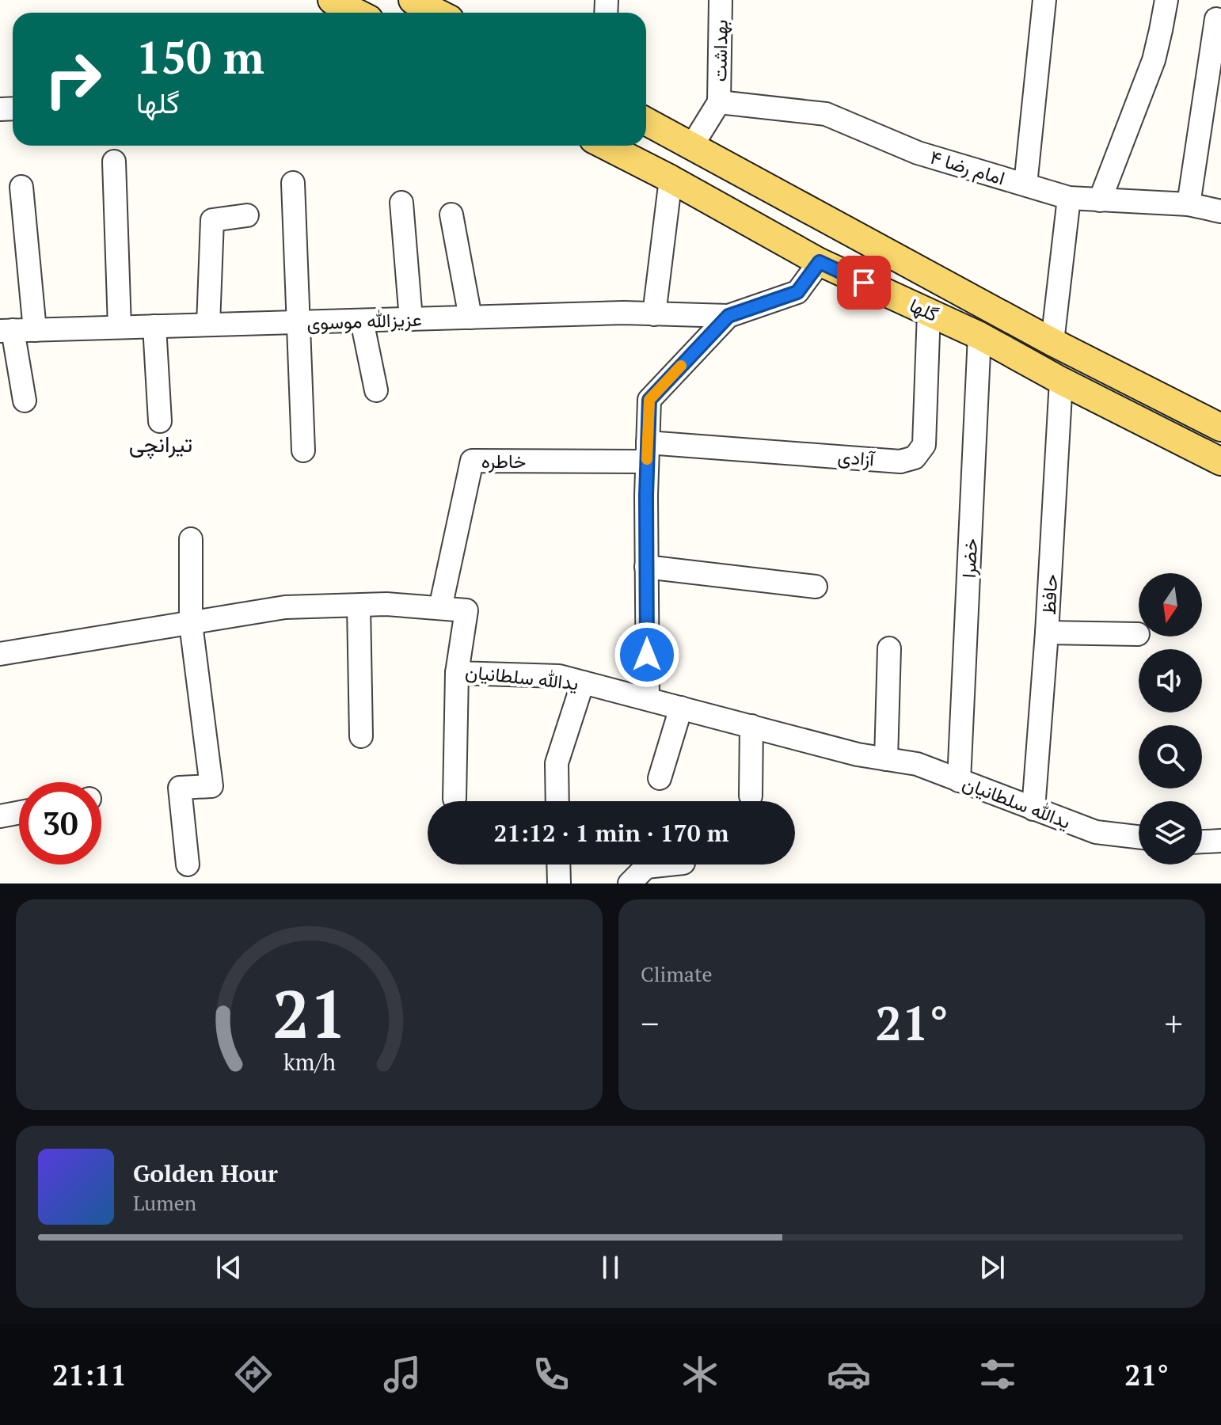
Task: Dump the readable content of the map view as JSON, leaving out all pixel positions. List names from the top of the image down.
{
  "streets": {
    "main road": ["گلها"],
    "street": [
      "بهداشت",
      "امام رضا ۴",
      "عزیزالله موسوی",
      "آزادی",
      "خاطره",
      "خضرا",
      "حافظ",
      "یدالله سلطانیان"
    ]
  },
  "crossings": [
    ["بهداشت", "امام رضا ۴"],
    ["گلها", "آزادی"],
    ["گلها", "خضرا"],
    ["گلها", "حافظ"],
    ["آزادی", "خاطره"],
    ["خاطره", "یدالله سلطانیان"],
    ["خضرا", "یدالله سلطانیان"],
    ["حافظ", "یدالله سلطانیان"]
  ],
  "districts": ["تیرانچی"],
  "north": "bottom",
  "page": {
    "turn": ["150 m", "گلها"],
    "limit": "30",
    "trip": "21:12 · 1 min · 170 m",
    "tile": "Climate",
    "heat": ["−", "21°", "+"],
    "song": ["Golden Hour", "Lumen"],
    "tabs": ["21:11", "21°"],
    "gauge": ["21", "km/h"]
  }
}
